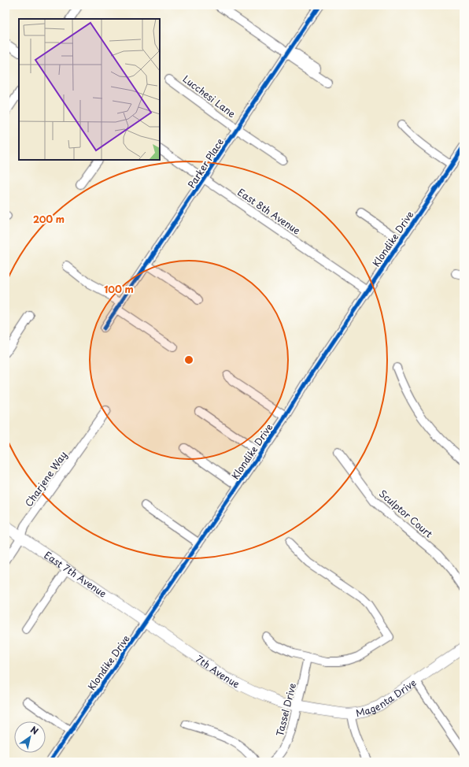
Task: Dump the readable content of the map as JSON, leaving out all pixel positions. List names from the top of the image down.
{
  "streets": {
    "main road": ["East 7th Avenue", "7th Avenue", "Magenta Drive"],
    "street": [
      "Lucchesi Lane",
      "Parker Place",
      "East 8th Avenue",
      "Klondike Drive",
      "Charjene Way",
      "Sculptor Court",
      "Tassel Drive"
    ]
  },
  "crossings": [
    ["Lucchesi Lane", "Parker Place"],
    ["Parker Place", "East 8th Avenue"],
    ["East 8th Avenue", "Klondike Drive"],
    ["Klondike Drive", "East 7th Avenue"],
    ["Klondike Drive", "7th Avenue"],
    ["Charjene Way", "East 7th Avenue"],
    ["East 7th Avenue", "7th Avenue"],
    ["7th Avenue", "Magenta Drive"],
    ["7th Avenue", "Tassel Drive"],
    ["Magenta Drive", "Tassel Drive"]
  ],
  "north": "top right",
  "rings": ["200 m", "100 m"]
}
